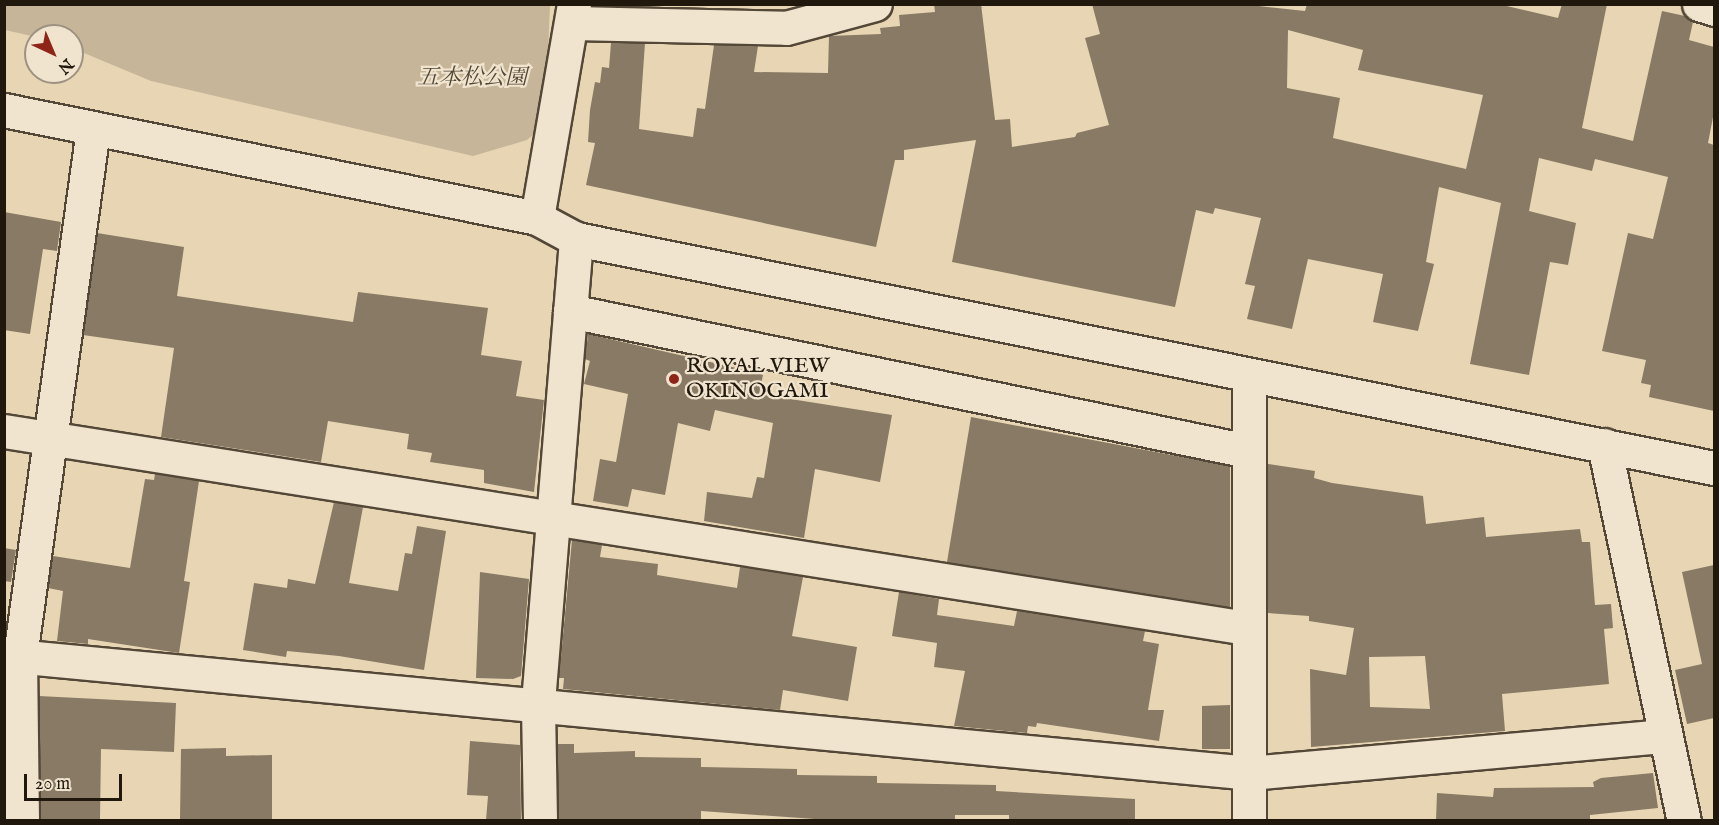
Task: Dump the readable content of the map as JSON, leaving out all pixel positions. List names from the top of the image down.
{
  "parks": ["五本松公園"],
  "places": ["ROYAL VIEW OKINOGAMI"],
  "scale_bar": "20 m",
  "north": "bottom right"
}
